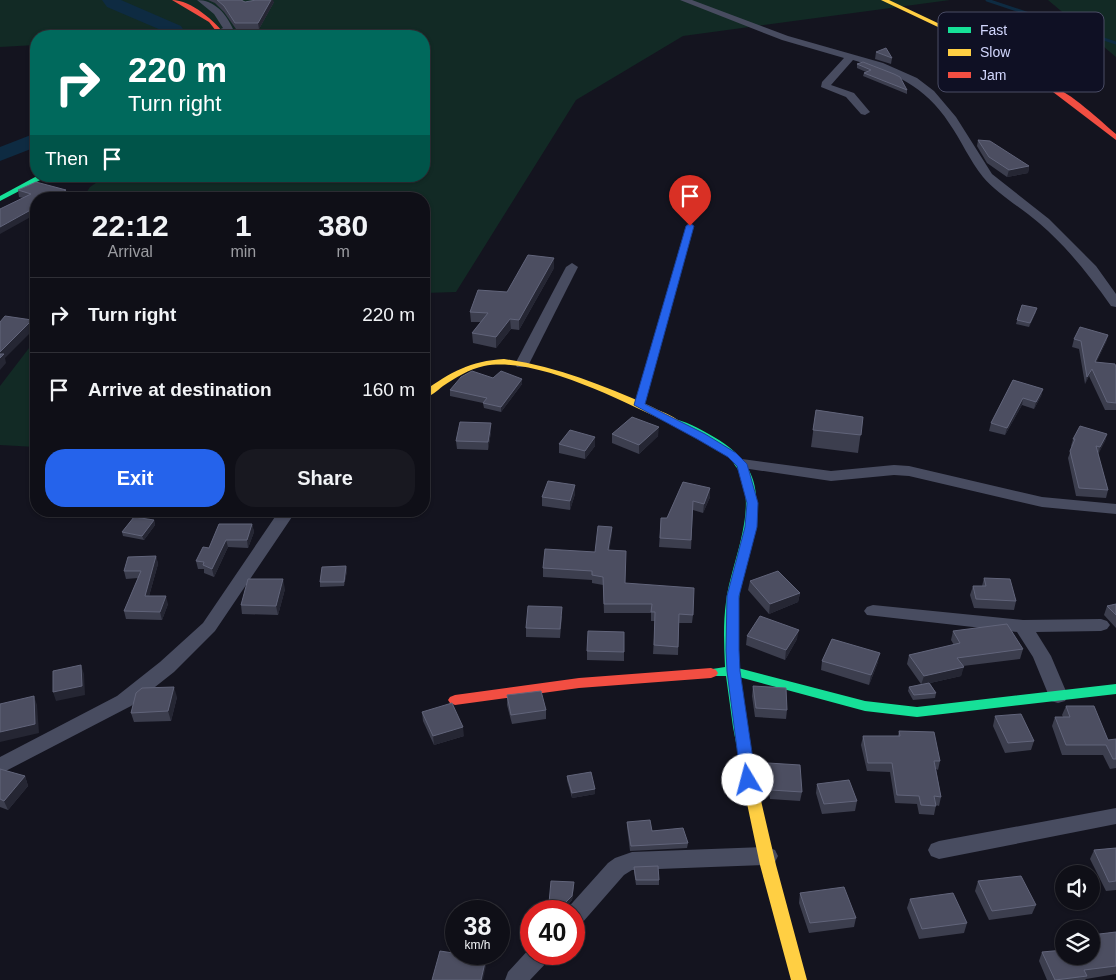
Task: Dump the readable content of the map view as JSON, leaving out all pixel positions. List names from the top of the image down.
{
  "legend": ["Fast", "Slow", "Jam"],
  "page": {
    "turn": ["220 m", "Turn right"],
    "then": "Then",
    "eta": [
      "22:12",
      "Arrival",
      "1",
      "min",
      "380",
      "m"
    ],
    "list": [
      {
        "name": "Turn right",
        "value": "220 m"
      },
      {
        "name": "Arrive at destination",
        "value": "160 m"
      }
    ],
    "buttons": ["Exit", "Share"],
    "speed": "38 km/h",
    "limit": "40"
  }
}
